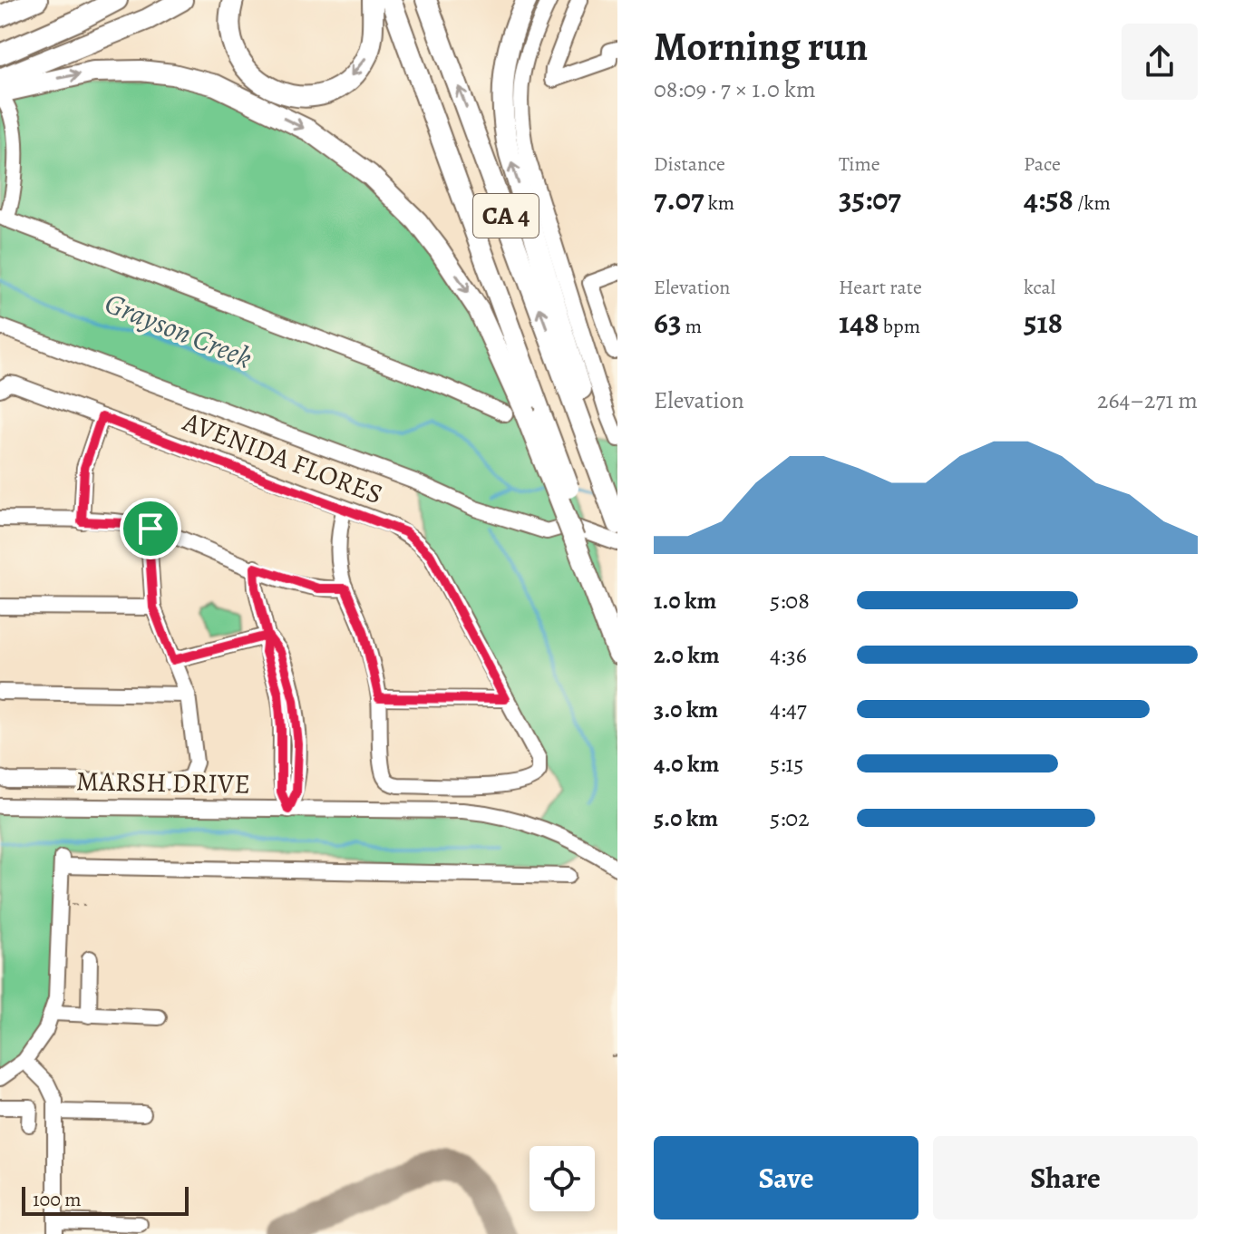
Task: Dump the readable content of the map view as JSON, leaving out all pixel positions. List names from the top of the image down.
{
  "streets": {
    "highway": ["CA 4"],
    "street": ["AVENIDA FLORES", "MARSH DRIVE"]
  },
  "water": ["Grayson Creek"],
  "scale_bar": "100 m",
  "page": {
    "heading": ["Morning run", "08:09 · 7 × 1.0 km"],
    "stats": [
      ["Distance", "7.07 km"],
      ["Time", "35:07"],
      ["Pace", "4:58 /km"],
      ["Elevation", "63 m"],
      ["Heart rate", "148 bpm"],
      ["kcal", "518"]
    ],
    "chart": ["Elevation", "264–271 m"],
    "list": [
      {
        "name": "1.0 km",
        "note": "5:08"
      },
      {
        "name": "2.0 km",
        "note": "4:36"
      },
      {
        "name": "3.0 km",
        "note": "4:47"
      },
      {
        "name": "4.0 km",
        "note": "5:15"
      },
      {
        "name": "5.0 km",
        "note": "5:02"
      }
    ],
    "buttons": ["Save", "Share"],
    "scale": "100 m"
  }
}
